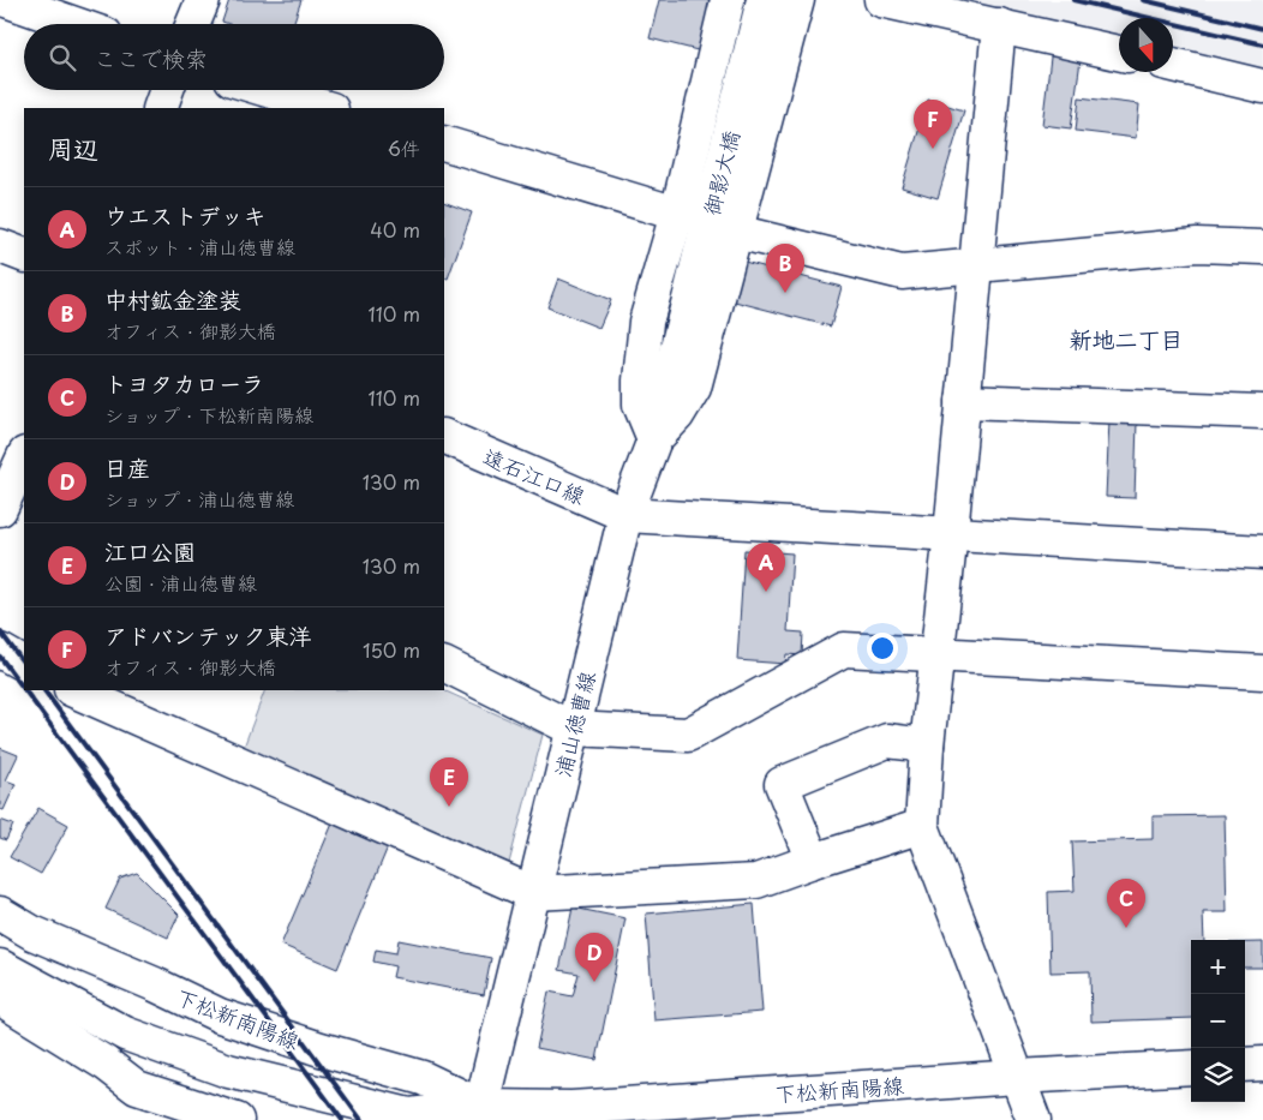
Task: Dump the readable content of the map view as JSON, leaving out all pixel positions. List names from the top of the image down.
{
  "streets": {
    "street": [
      "御影大橋",
      "遠石江口線",
      "浦山徳曹線",
      "下松新南陽線"
    ]
  },
  "crossings": [
    ["御影大橋", "浦山徳曹線"],
    ["遠石江口線", "浦山徳曹線"],
    ["浦山徳曹線", "下松新南陽線"]
  ],
  "districts": ["新地二丁目"],
  "north": "bottom",
  "page": {
    "search": "ここで検索",
    "pins": [
      "F",
      "B",
      "A",
      "E",
      "C",
      "D"
    ],
    "heading": ["周辺", "6件"],
    "list": [
      {
        "mark": "A",
        "name": "ウエストデッキ",
        "note": "スポット · 浦山徳曹線",
        "value": "40 m"
      },
      {
        "mark": "B",
        "name": "中村鉱金塗装",
        "note": "オフィス · 御影大橋",
        "value": "110 m"
      },
      {
        "mark": "C",
        "name": "トヨタカローラ",
        "note": "ショップ · 下松新南陽線",
        "value": "110 m"
      },
      {
        "mark": "D",
        "name": "日産",
        "note": "ショップ · 浦山徳曹線",
        "value": "130 m"
      },
      {
        "mark": "E",
        "name": "江口公園",
        "note": "公園 · 浦山徳曹線",
        "value": "130 m"
      },
      {
        "mark": "F",
        "name": "アドバンテック東洋",
        "note": "オフィス · 御影大橋",
        "value": "150 m"
      }
    ],
    "map_buttons": ["+", "−"]
  }
}
